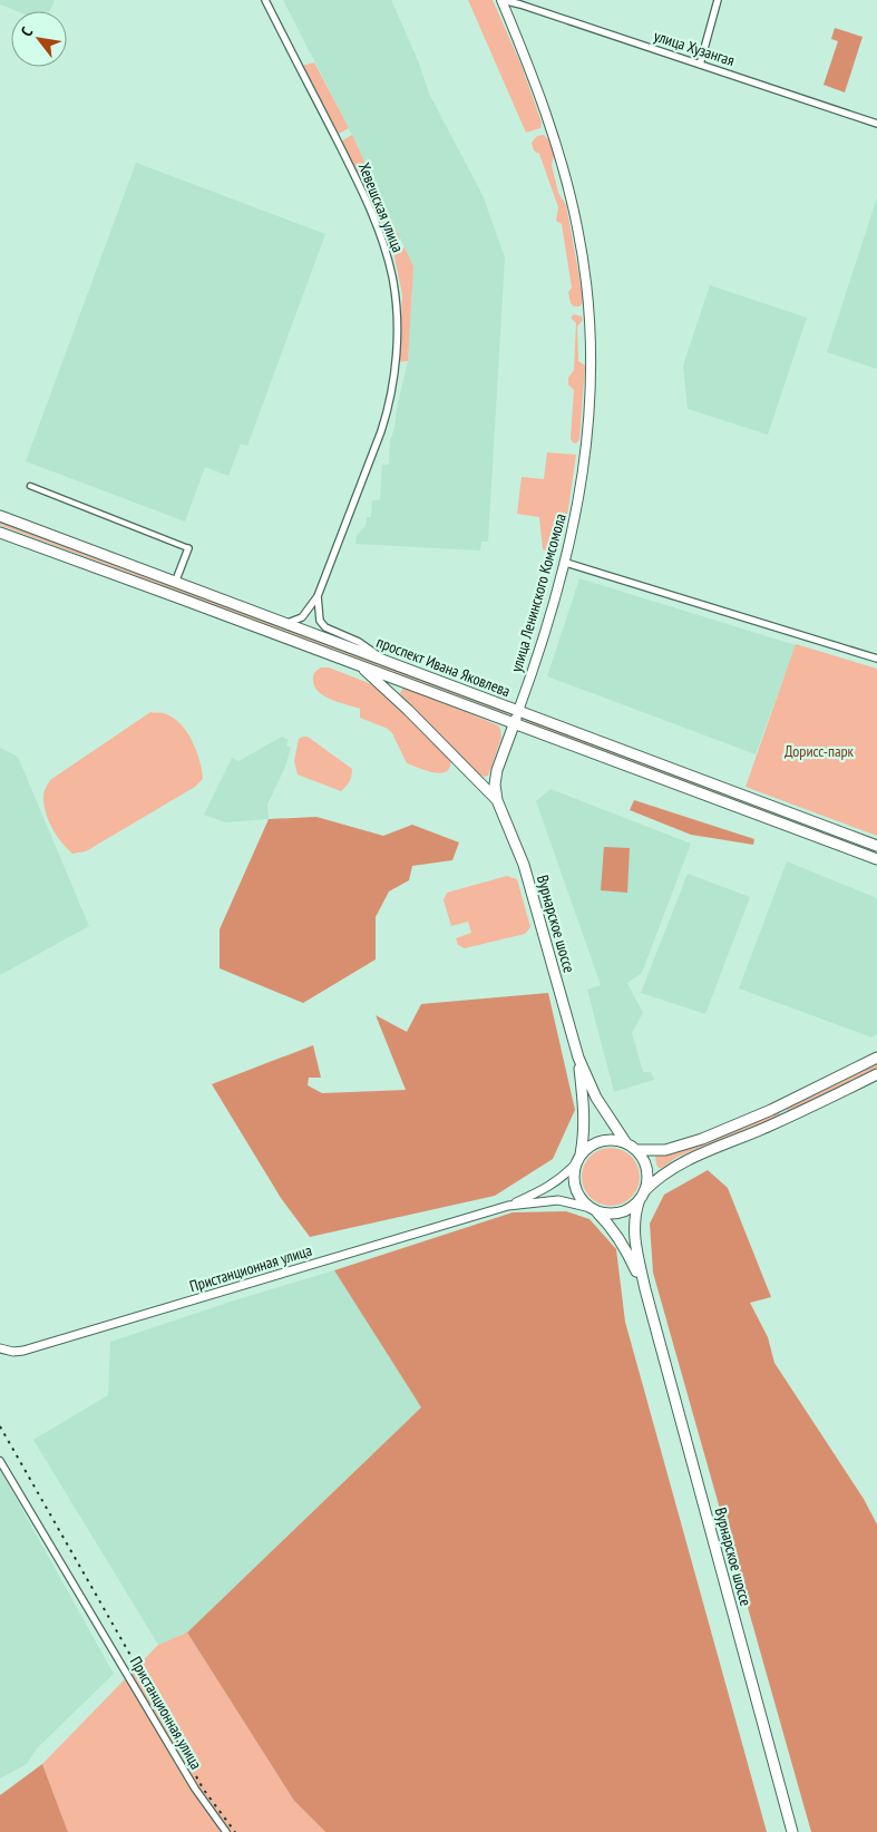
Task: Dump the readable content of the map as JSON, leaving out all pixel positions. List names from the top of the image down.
{
  "streets": {
    "main road": ["улица Ленинского Комсомола", "проспект Ивана Яковлева", "Вурнарское шоссе"],
    "street": ["улица Хузангая", "Хевешская улица", "Пристанционная улица"]
  },
  "crossings": [
    ["улица Хузангая", "улица Ленинского Комсомола"],
    ["Хевешская улица", "проспект Ивана Яковлева"],
    ["улица Ленинского Комсомола", "проспект Ивана Яковлева"],
    ["улица Ленинского Комсомола", "Вурнарское шоссе"],
    ["Вурнарское шоссе", "Пристанционная улица"]
  ],
  "parks": ["Дорисс-парк"],
  "north": "top left"
}
